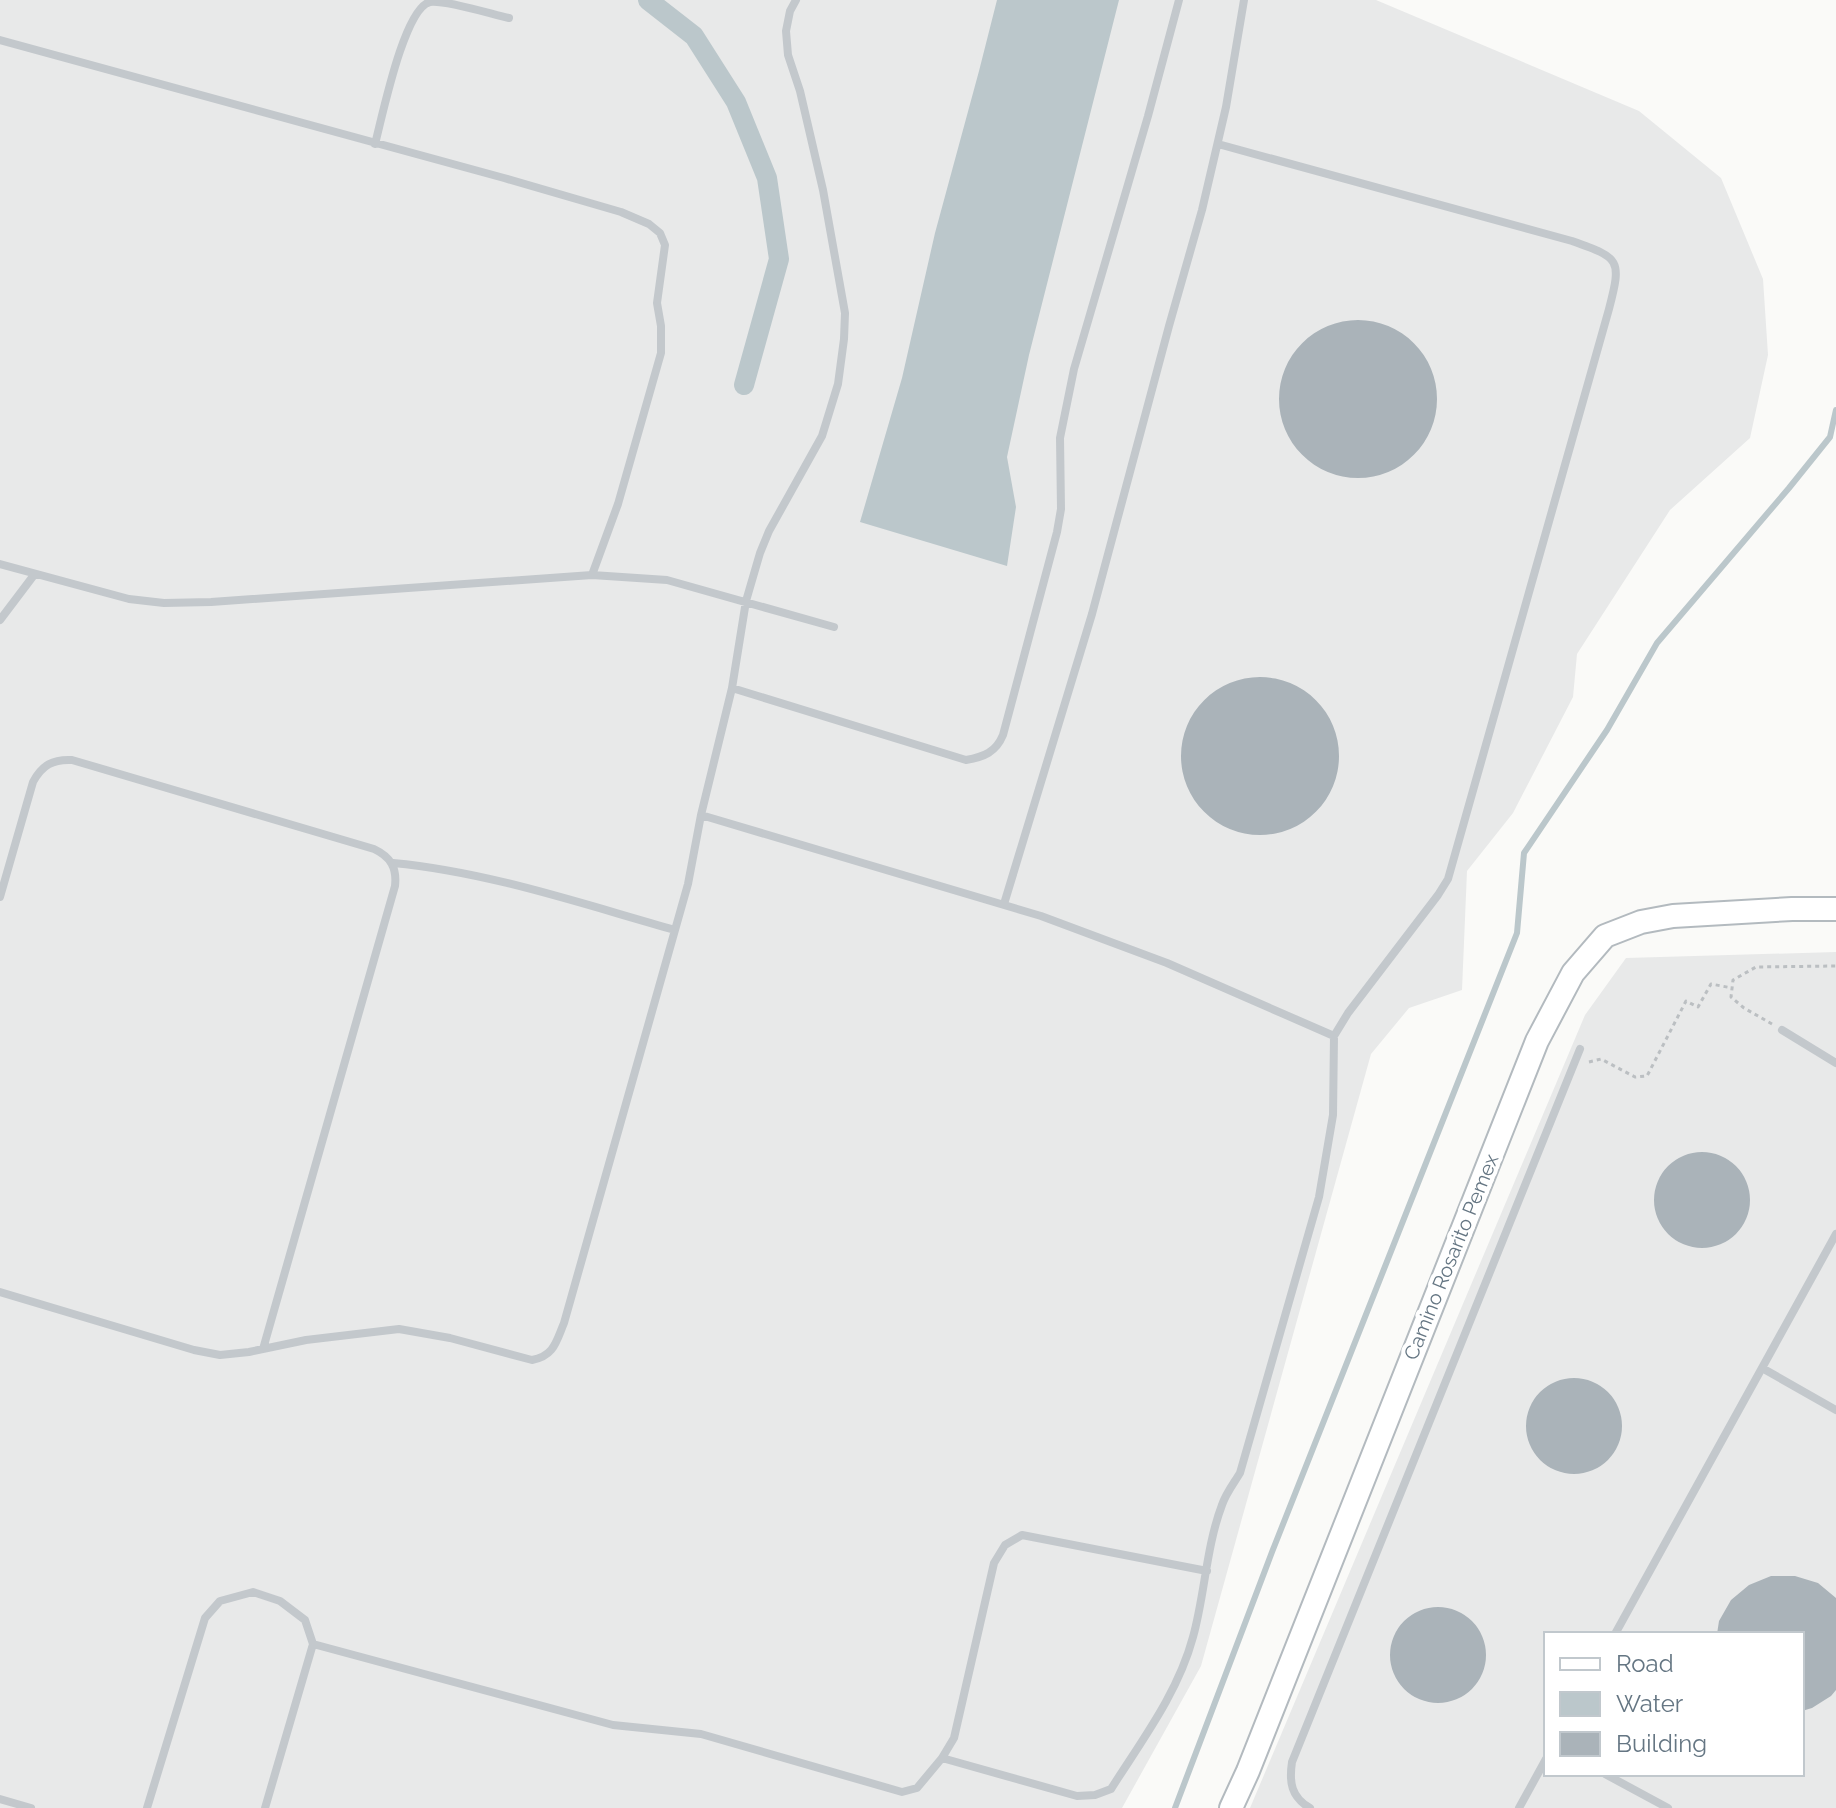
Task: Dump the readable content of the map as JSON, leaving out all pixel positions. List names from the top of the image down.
{
  "streets": {
    "street": ["Camino Rosarito Pemex"]
  },
  "legend": ["Road", "Water", "Building"]
}
